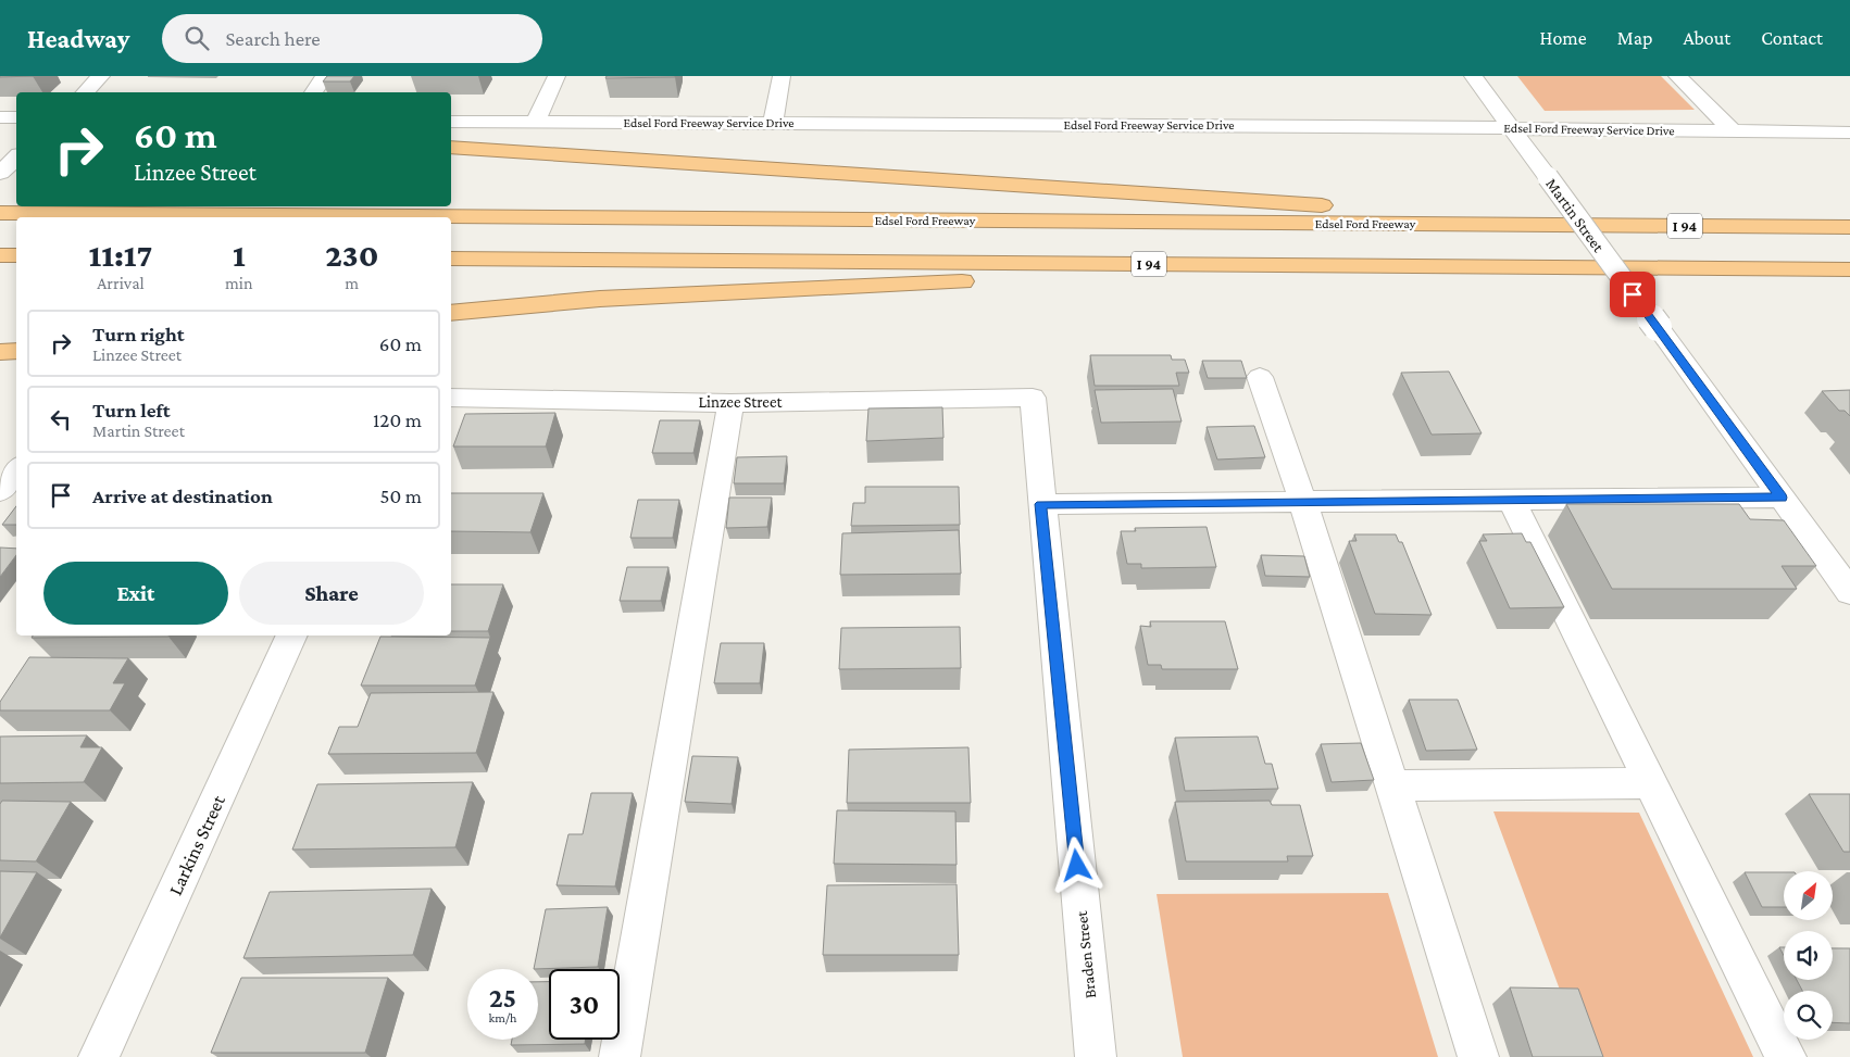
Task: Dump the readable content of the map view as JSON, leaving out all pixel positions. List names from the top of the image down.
{
  "streets": {
    "highway": ["Edsel Ford Freeway", "I 94"],
    "street": [
      "Edsel Ford Freeway Service Drive",
      "Martin Street",
      "Linzee Street",
      "Larkins Street",
      "Braden Street"
    ]
  },
  "crossings": [
    ["Edsel Ford Freeway Service Drive", "Martin Street"],
    ["Linzee Street", "Braden Street"]
  ],
  "north": "top right",
  "page": {
    "header": "Headway",
    "search": "Search here",
    "nav": [
      "Home",
      "Map",
      "About",
      "Contact"
    ],
    "turn": ["60 m", "Linzee Street"],
    "eta": [
      "11:17",
      "Arrival",
      "1",
      "min",
      "230",
      "m"
    ],
    "list": [
      {
        "name": "Turn right",
        "note": "Linzee Street",
        "value": "60 m"
      },
      {
        "name": "Turn left",
        "note": "Martin Street",
        "value": "120 m"
      },
      {
        "name": "Arrive at destination",
        "value": "50 m"
      }
    ],
    "buttons": ["Exit", "Share"],
    "speed": "25 km/h",
    "limit": "30"
  }
}
